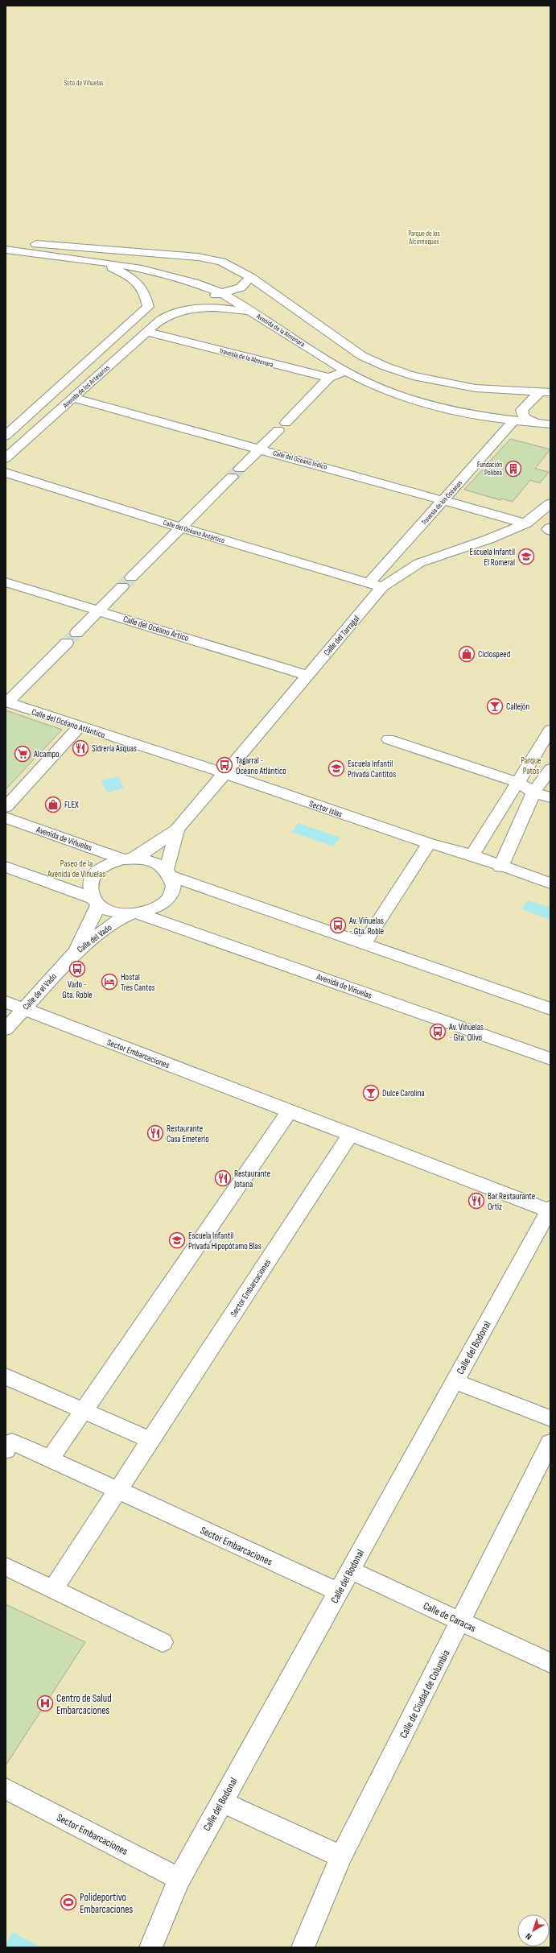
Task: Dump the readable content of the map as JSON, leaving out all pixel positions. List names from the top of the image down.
{
  "streets": {
    "street": [
      "Avenida de la Almenara",
      "Travesía de la Almenara",
      "Avenida de los Artesanos",
      "Calle del Océano Índico",
      "Travesía de los Océanos",
      "Calle del Océano Antártico",
      "Calle del Océano Ártico",
      "Calle del Tarragal",
      "Calle del Océano Atlántico",
      "Sector Islas",
      "Avenida de Viñuelas",
      "Calle del Vado",
      "Calle de el Vado",
      "Sector Embarcaciones",
      "Calle del Bodonal",
      "Calle de Caracas",
      "Calle de Ciudad de Columbia"
    ]
  },
  "crossings": [
    ["Avenida de la Almenara", "Avenida de los Artesanos"],
    ["Avenida de la Almenara", "Travesía de los Océanos"],
    ["Travesía de la Almenara", "Avenida de los Artesanos"],
    ["Avenida de los Artesanos", "Calle del Océano Índico"],
    ["Calle del Océano Índico", "Travesía de los Océanos"],
    ["Calle del Océano Índico", "Calle del Tarragal"],
    ["Travesía de los Océanos", "Calle del Océano Antártico"],
    ["Calle del Océano Antártico", "Calle del Tarragal"],
    ["Calle del Océano Ártico", "Calle del Tarragal"],
    ["Calle del Tarragal", "Calle del Océano Atlántico"],
    ["Calle del Tarragal", "Sector Islas"],
    ["Calle del Tarragal", "Avenida de Viñuelas"],
    ["Calle del Tarragal", "Calle del Vado"],
    ["Calle del Océano Atlántico", "Sector Islas"],
    ["Avenida de Viñuelas", "Calle del Vado"],
    ["Calle del Vado", "Calle de el Vado"],
    ["Calle de el Vado", "Sector Embarcaciones"],
    ["Sector Embarcaciones", "Calle del Bodonal"],
    ["Calle del Bodonal", "Calle de Caracas"],
    ["Calle de Caracas", "Calle de Ciudad de Columbia"]
  ],
  "parks": [
    "Soto de Viñuelas",
    "Parque de los Alcornoques",
    "Parque Patos",
    "Paseo de la Avenida de Viñuelas"
  ],
  "places": {
    "building": ["Fundación Polibea"],
    "school or university": ["Escuela Infantil El Romeral", "Escuela Infantil Privada Cantitos", "Escuela Infantil Privada Hipopótamo Blas"],
    "shop": ["Ciclospeed", "FLEX"],
    "bar": ["Callejón", "Dulce Carolina"],
    "restaurant": [
      "Sidrería Asquas",
      "Restaurante Casa Emeterio",
      "Restaurante Jotana",
      "Bar Restaurante Ortiz"
    ],
    "supermarket": ["Alcampo"],
    "bus stop": [
      "Tagarral - Océano Atlántico",
      "Av. Viñuelas - Gta. Roble",
      "Vado - Gta. Roble",
      "Av. Viñuelas - Gta. Olivo"
    ],
    "hotel": ["Hostal Tres Cantos"],
    "hospital": ["Centro de Salud Embarcaciones"],
    "sports": ["Polideportivo Embarcaciones"]
  },
  "north": "bottom left"
}
